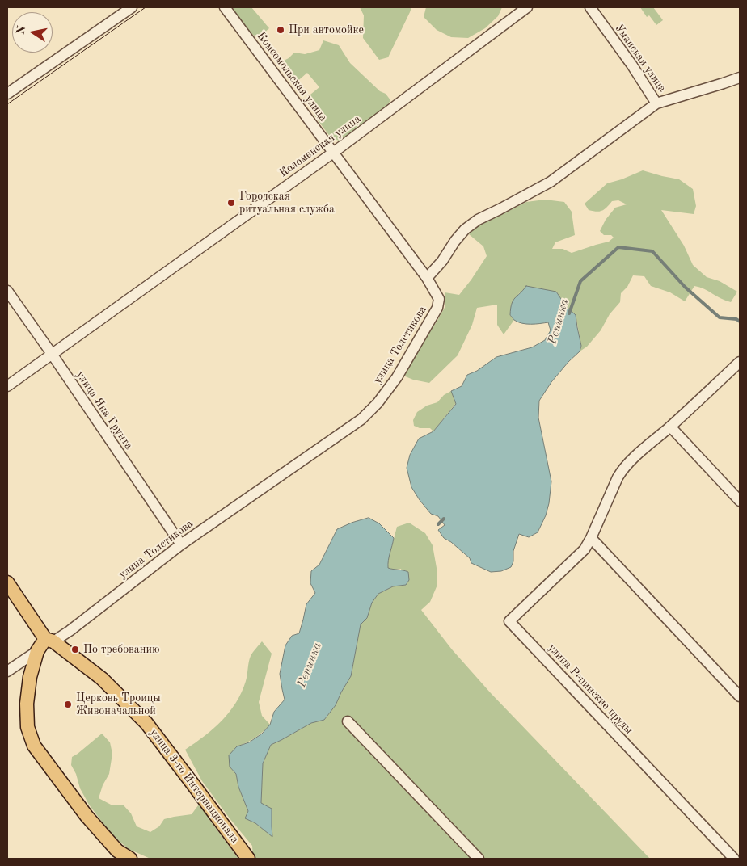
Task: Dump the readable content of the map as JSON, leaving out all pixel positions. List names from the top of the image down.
{
  "streets": {
    "main road": ["улица 3-го Интернационала"],
    "street": [
      "Уманская улица",
      "Комсомольская улица",
      "Коломенская улица",
      "улица Толстикова",
      "улица Яна Грунта",
      "улица Репинские пруды"
    ]
  },
  "crossings": [
    ["Комсомольская улица", "Коломенская улица"],
    ["Комсомольская улица", "улица Толстикова"],
    ["Коломенская улица", "улица Яна Грунта"],
    ["улица Толстикова", "улица Яна Грунта"],
    ["улица Толстикова", "улица 3-го Интернационала"]
  ],
  "water": ["Репинка"],
  "places": [
    "При автомойке",
    "Городская ритуальная служба",
    "По требованию",
    "Церковь Троицы Живоначальной"
  ],
  "north": "left"
}
